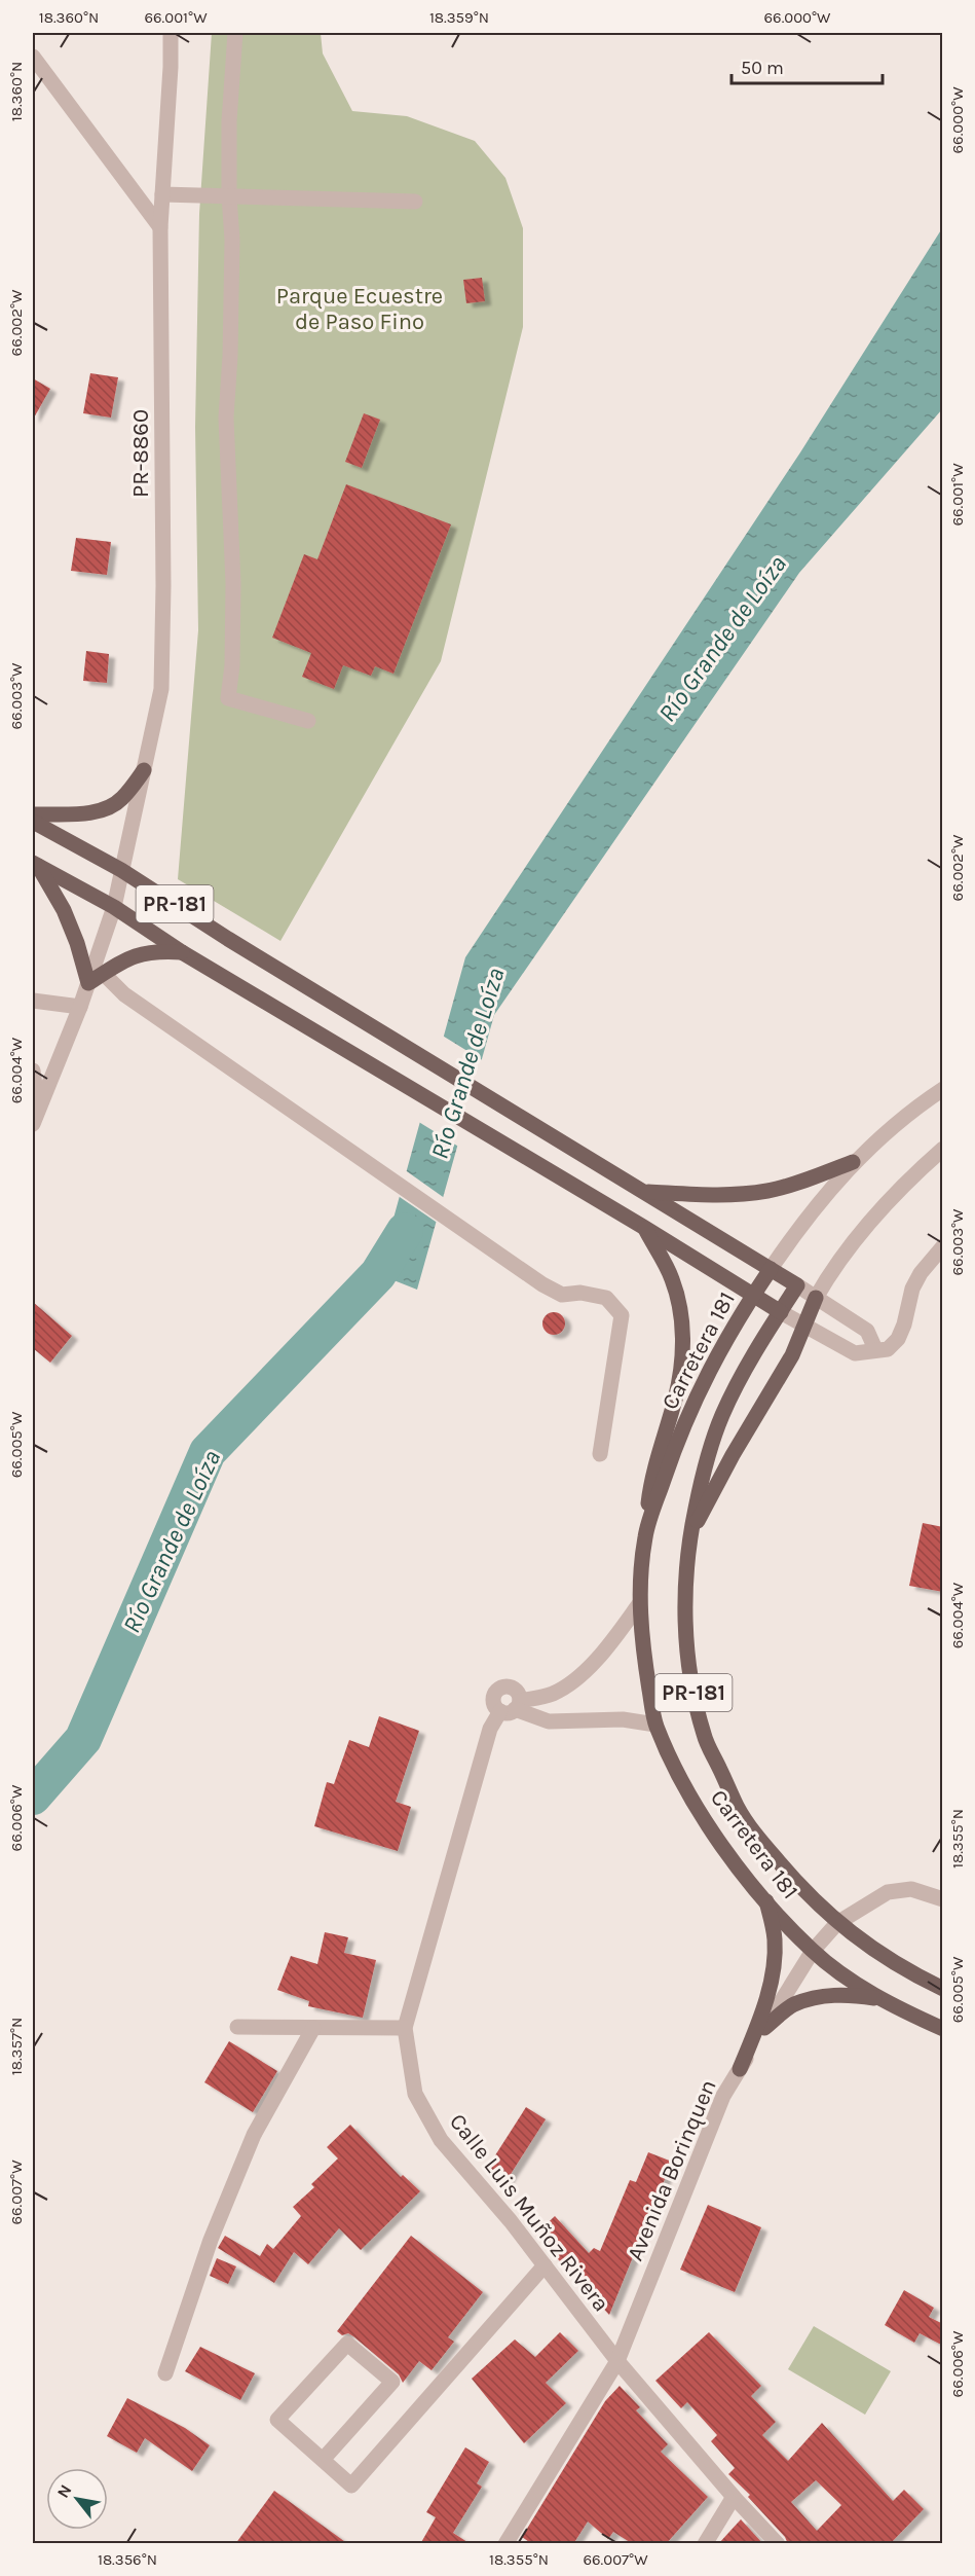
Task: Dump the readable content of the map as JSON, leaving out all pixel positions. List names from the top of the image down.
{
  "streets": {
    "main road": ["PR-181", "Carretera 181"],
    "street": ["PR-8860", "Avenida Borinquen", "Calle Luis Muñoz Rivera"]
  },
  "crossings": [
    ["PR-8860", "PR-181"],
    ["PR-181", "Carretera 181"],
    ["Carretera 181", "Avenida Borinquen"],
    ["Avenida Borinquen", "Calle Luis Muñoz Rivera"]
  ],
  "water": ["Río Grande de Loíza"],
  "parks": ["Parque Ecuestre de Paso Fino"],
  "scale_bar": "50 m",
  "north": "top left",
  "coordinates": [
    "18.360°N",
    "66.001°W",
    "18.359°N",
    "66.000°W",
    "66.002°W",
    "66.003°W",
    "66.004°W",
    "66.005°W",
    "66.006°W",
    "18.355°N",
    "18.357°N",
    "66.007°W",
    "18.356°N"
  ]
}
